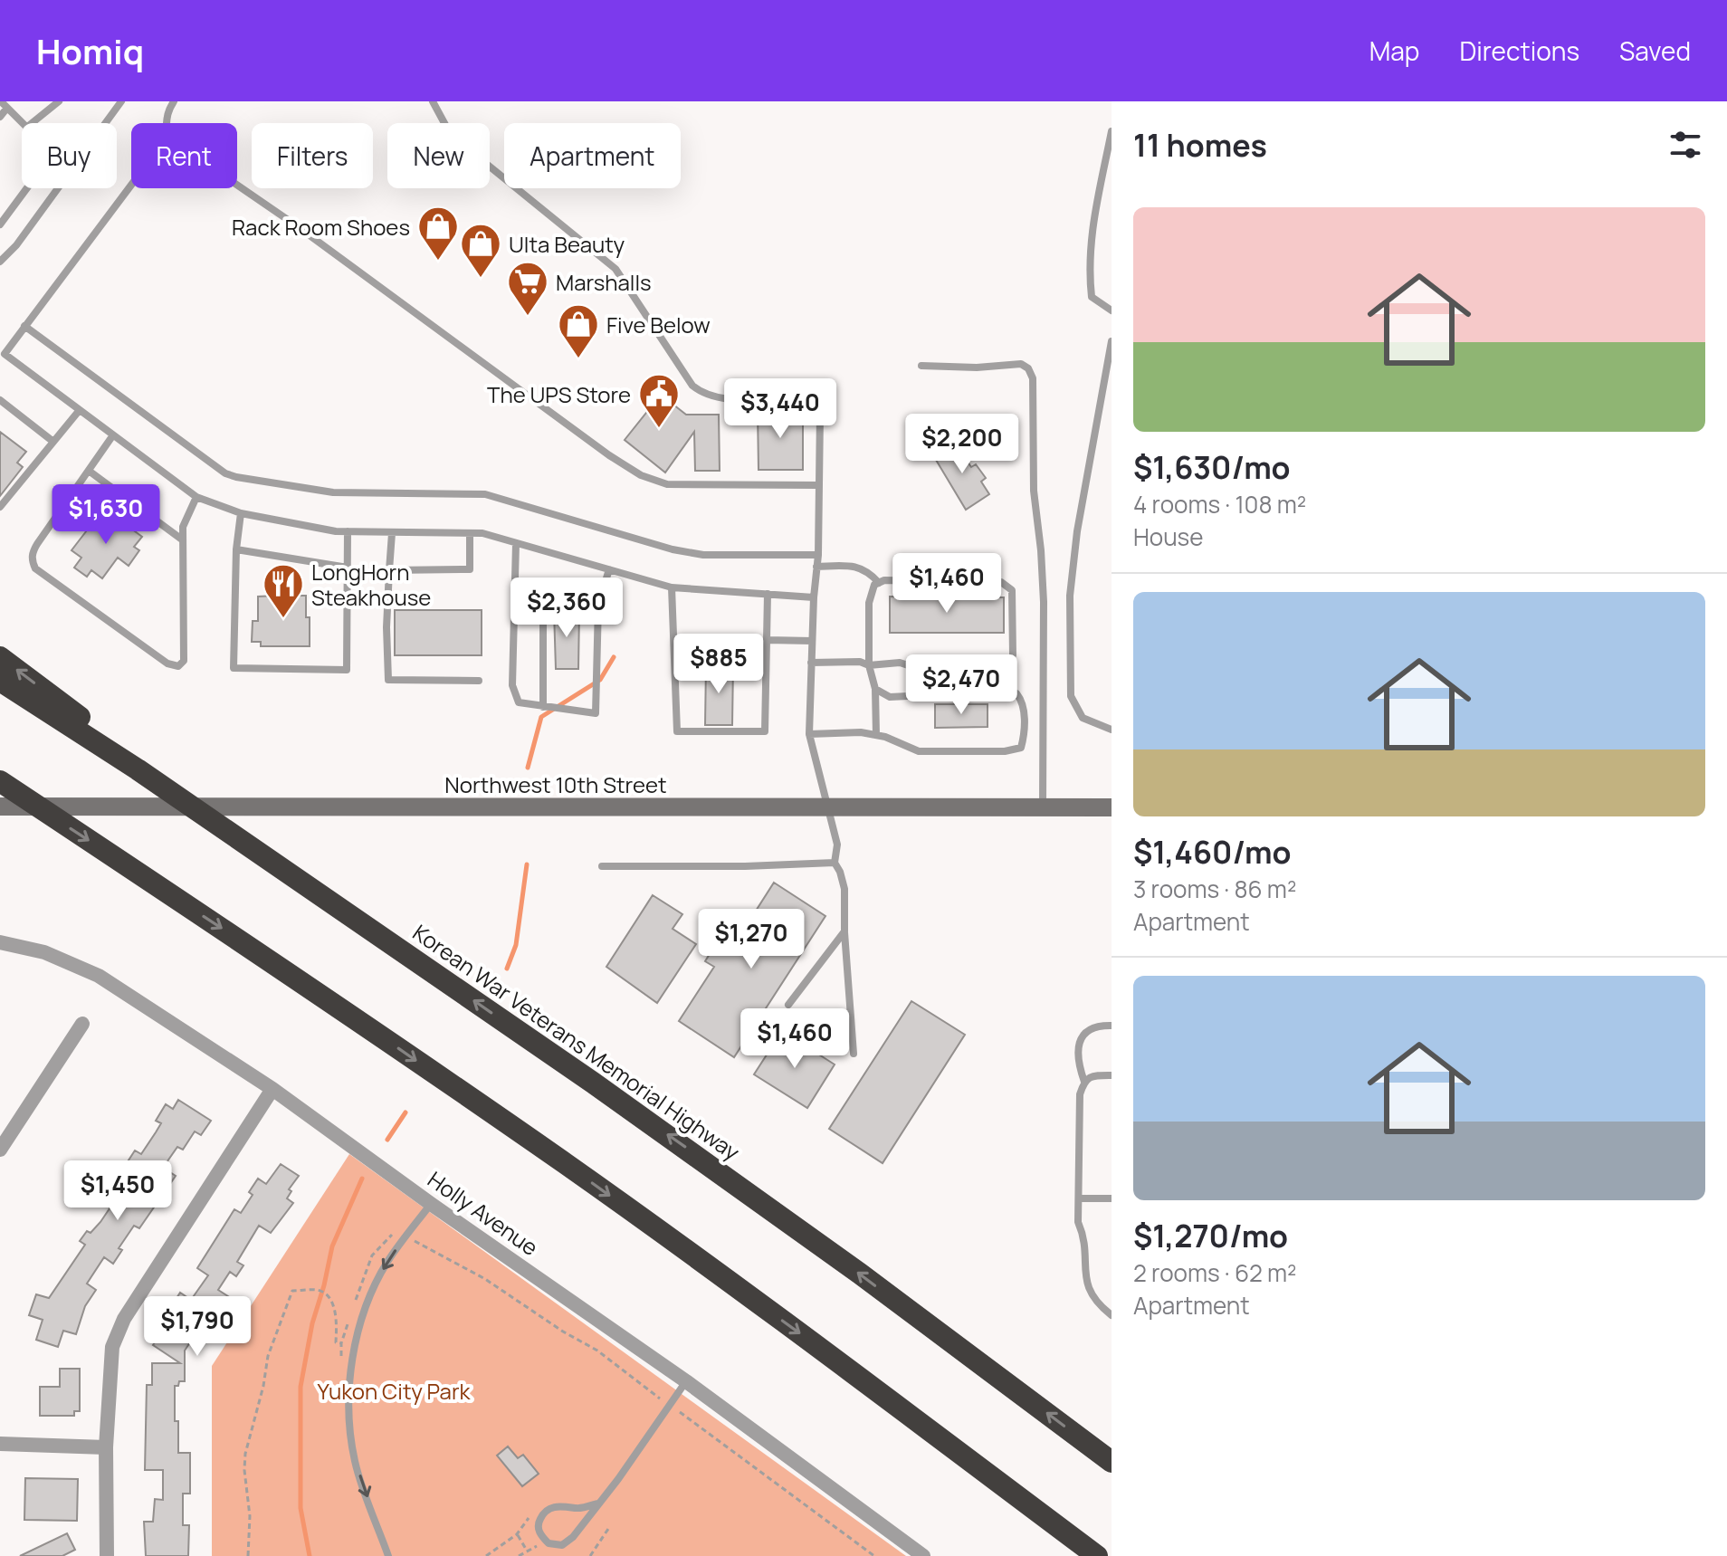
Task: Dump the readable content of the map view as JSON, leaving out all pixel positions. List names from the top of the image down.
{
  "streets": {
    "highway": ["Korean War Veterans Memorial Highway"],
    "main road": ["Northwest 10th Street"],
    "street": ["Holly Avenue"]
  },
  "parks": ["Yukon City Park"],
  "places": {
    "shop": ["Rack Room Shoes", "Ulta Beauty", "Five Below"],
    "supermarket": ["Marshalls"],
    "public building": ["The UPS Store"],
    "restaurant": ["LongHorn Steakhouse"]
  },
  "page": {
    "header": "Homiq",
    "nav": ["Map", "Directions", "Saved"],
    "heading": "11 homes",
    "chip": [
      "Buy",
      "Rent",
      "Filters",
      "New",
      "Apartment"
    ],
    "list": [
      {
        "name": "$1,630/mo",
        "note": "4 rooms · 108 m² · House"
      },
      {
        "name": "$1,460/mo",
        "note": "3 rooms · 86 m² · Apartment"
      },
      {
        "name": "$1,270/mo",
        "note": "2 rooms · 62 m² · Apartment"
      }
    ],
    "price": [
      "$3,440",
      "$2,200",
      "$1,630",
      "$1,460",
      "$2,360",
      "$885",
      "$2,470",
      "$1,270",
      "$1,460",
      "$1,450",
      "$1,790"
    ]
  }
}
